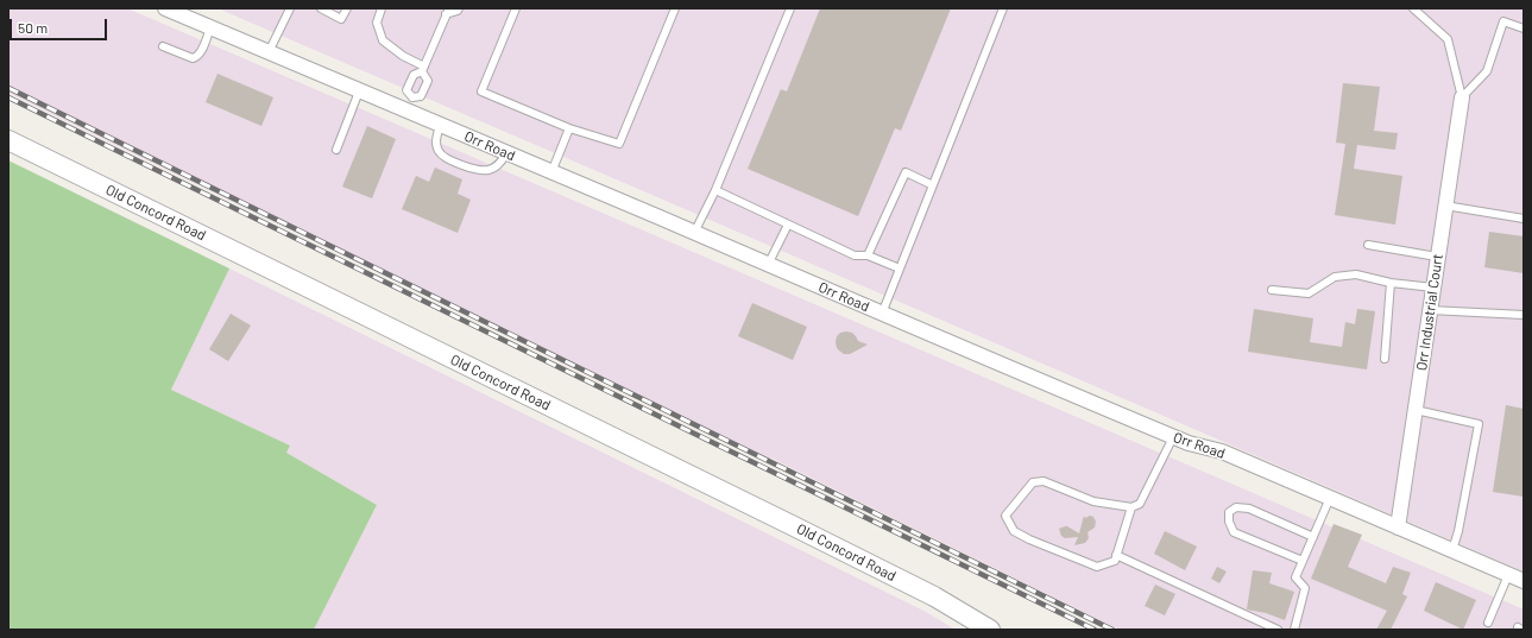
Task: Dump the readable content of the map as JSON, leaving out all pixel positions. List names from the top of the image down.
{
  "streets": {
    "street": ["Orr Road", "Old Concord Road", "Orr Industrial Court"]
  },
  "crossings": [
    ["Orr Road", "Orr Industrial Court"]
  ],
  "scale_bar": "50 m"
}
